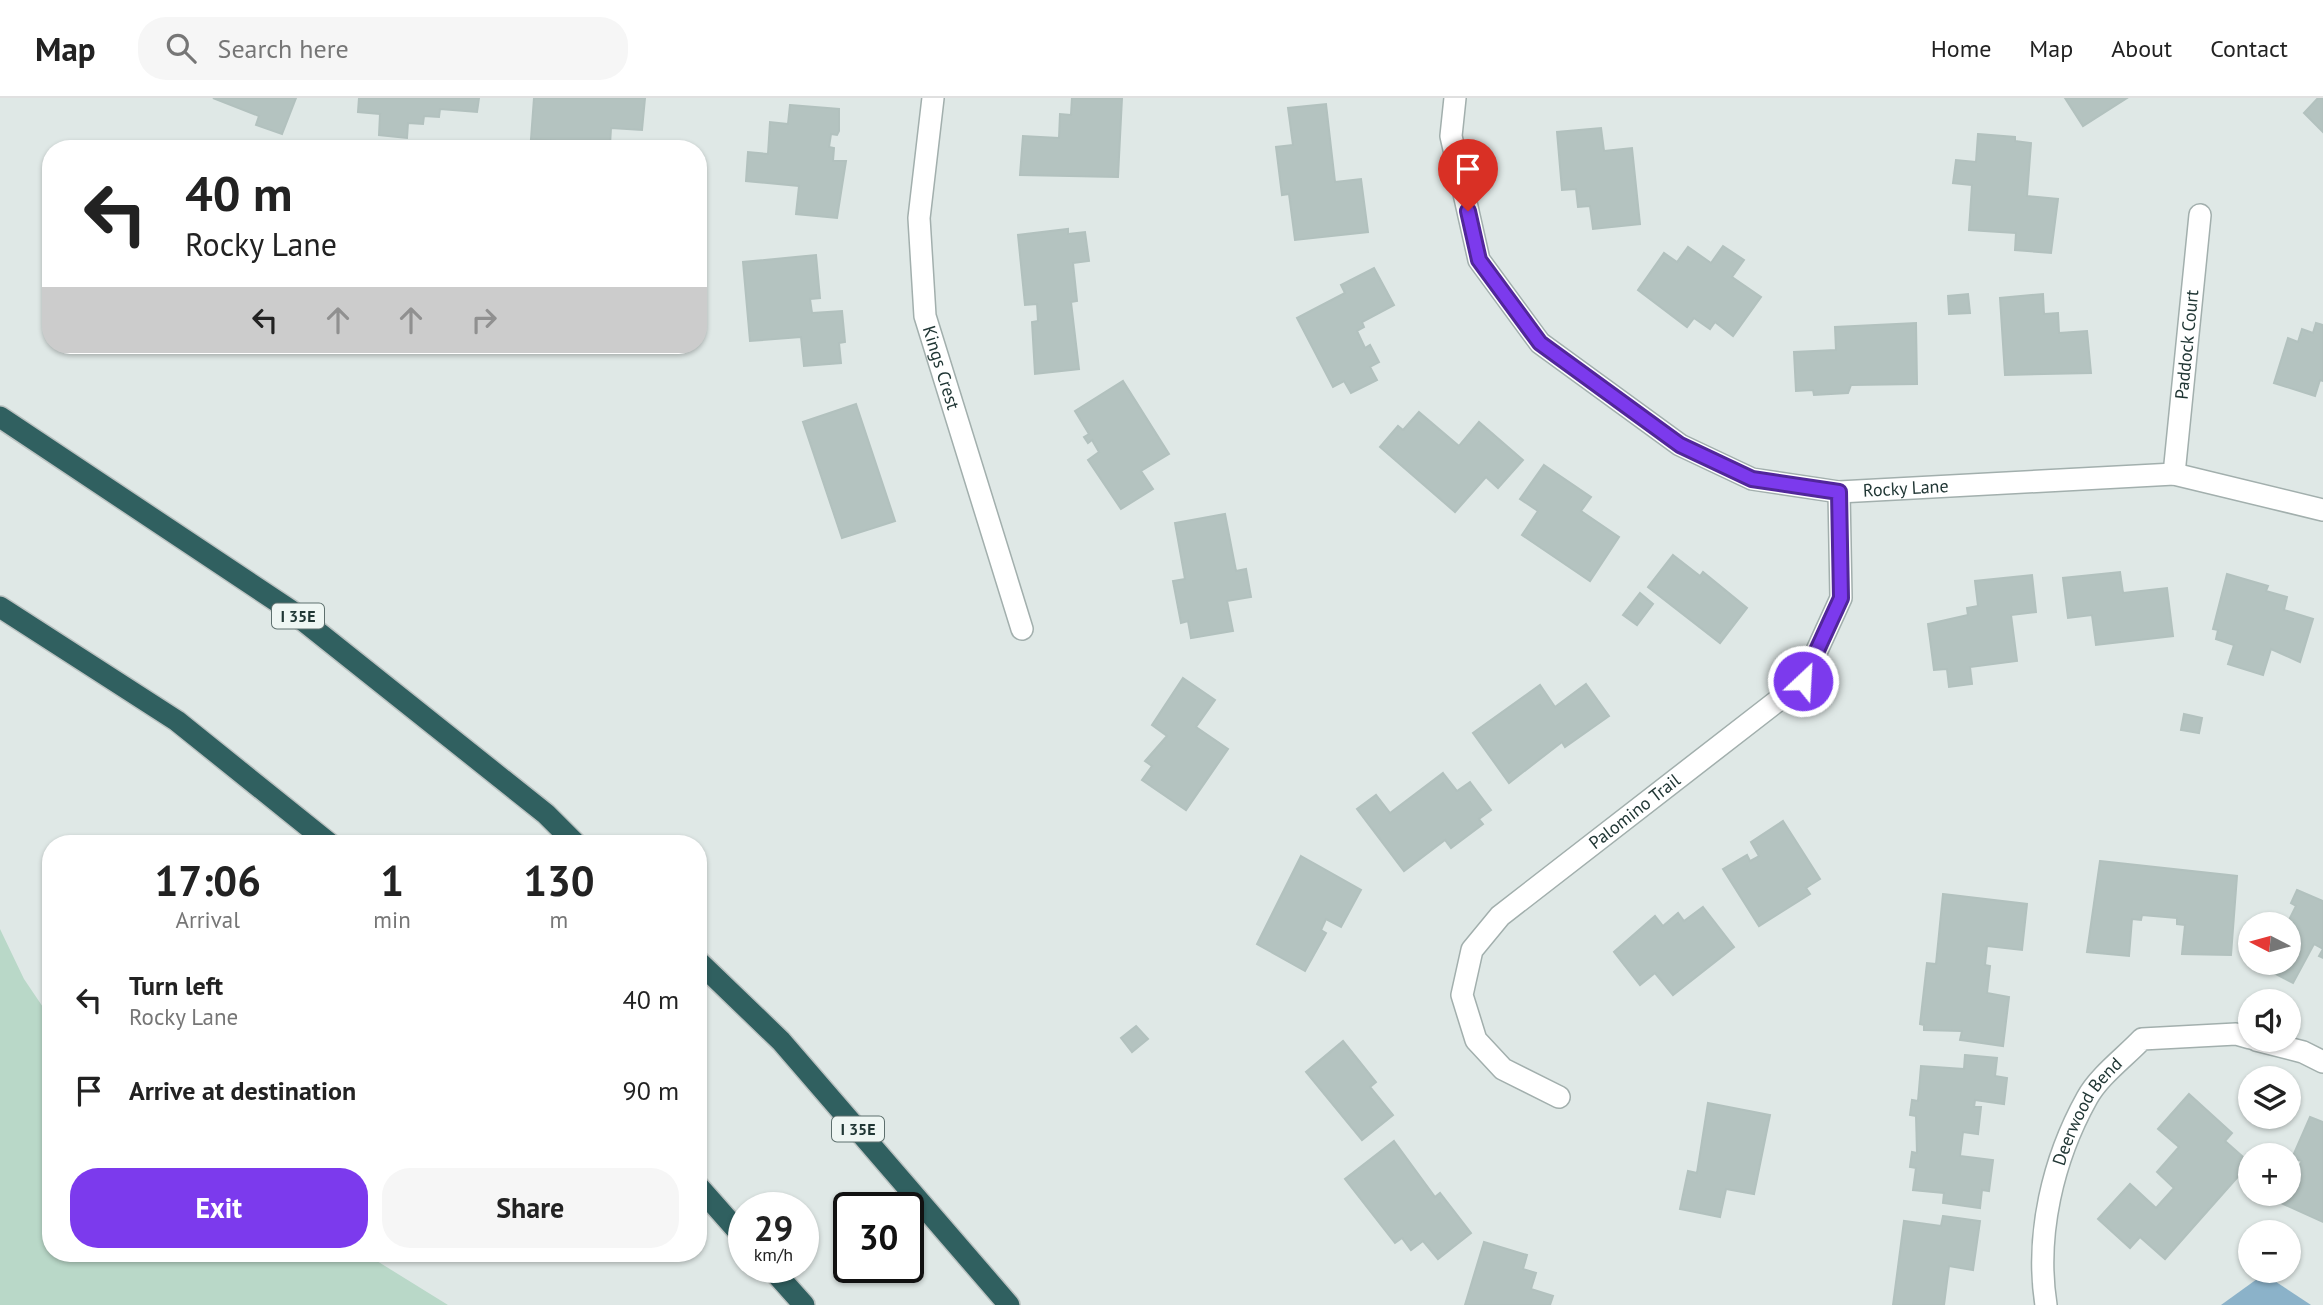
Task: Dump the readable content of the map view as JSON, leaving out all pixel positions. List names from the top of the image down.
{
  "streets": {
    "highway": ["I 35E"],
    "street": [
      "Paddock Court",
      "Kings Crest",
      "Rocky Lane",
      "Palomino Trail",
      "Deerwood Bend"
    ]
  },
  "crossings": [
    ["Paddock Court", "Rocky Lane"],
    ["Rocky Lane", "Palomino Trail"]
  ],
  "north": "left",
  "page": {
    "header": "Map",
    "search": "Search here",
    "nav": [
      "Home",
      "Map",
      "About",
      "Contact"
    ],
    "turn": ["40 m", "Rocky Lane"],
    "eta": [
      "17:06",
      "Arrival",
      "1",
      "min",
      "130",
      "m"
    ],
    "map_buttons": ["+", "−"],
    "list": [
      {
        "name": "Turn left",
        "note": "Rocky Lane",
        "value": "40 m"
      },
      {
        "name": "Arrive at destination",
        "value": "90 m"
      }
    ],
    "buttons": ["Exit", "Share"],
    "speed": "29 km/h",
    "limit": "30"
  }
}
